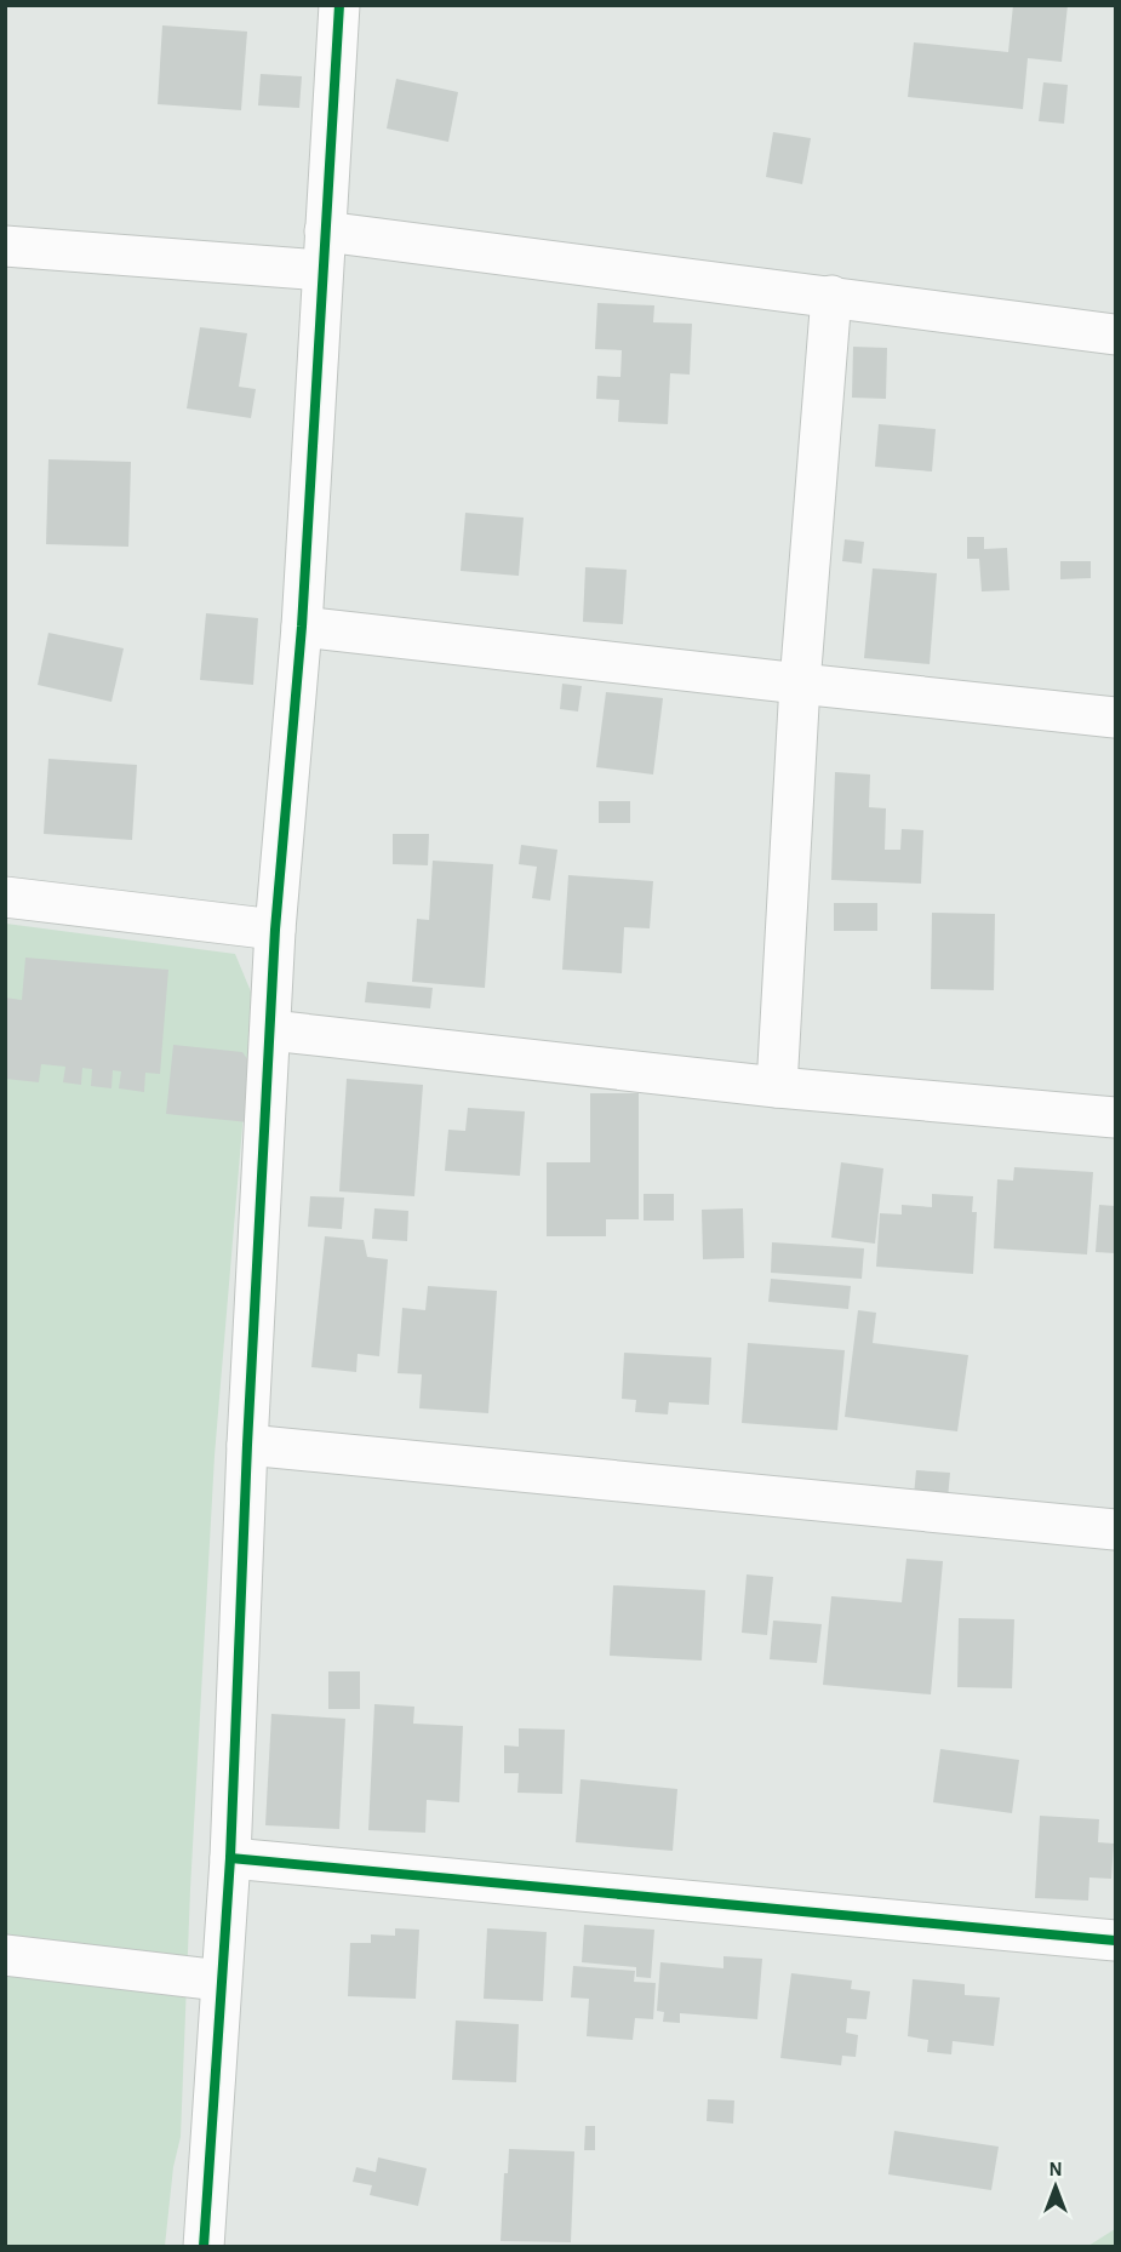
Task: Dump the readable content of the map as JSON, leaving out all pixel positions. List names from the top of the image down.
{
  "north": "top"
}
